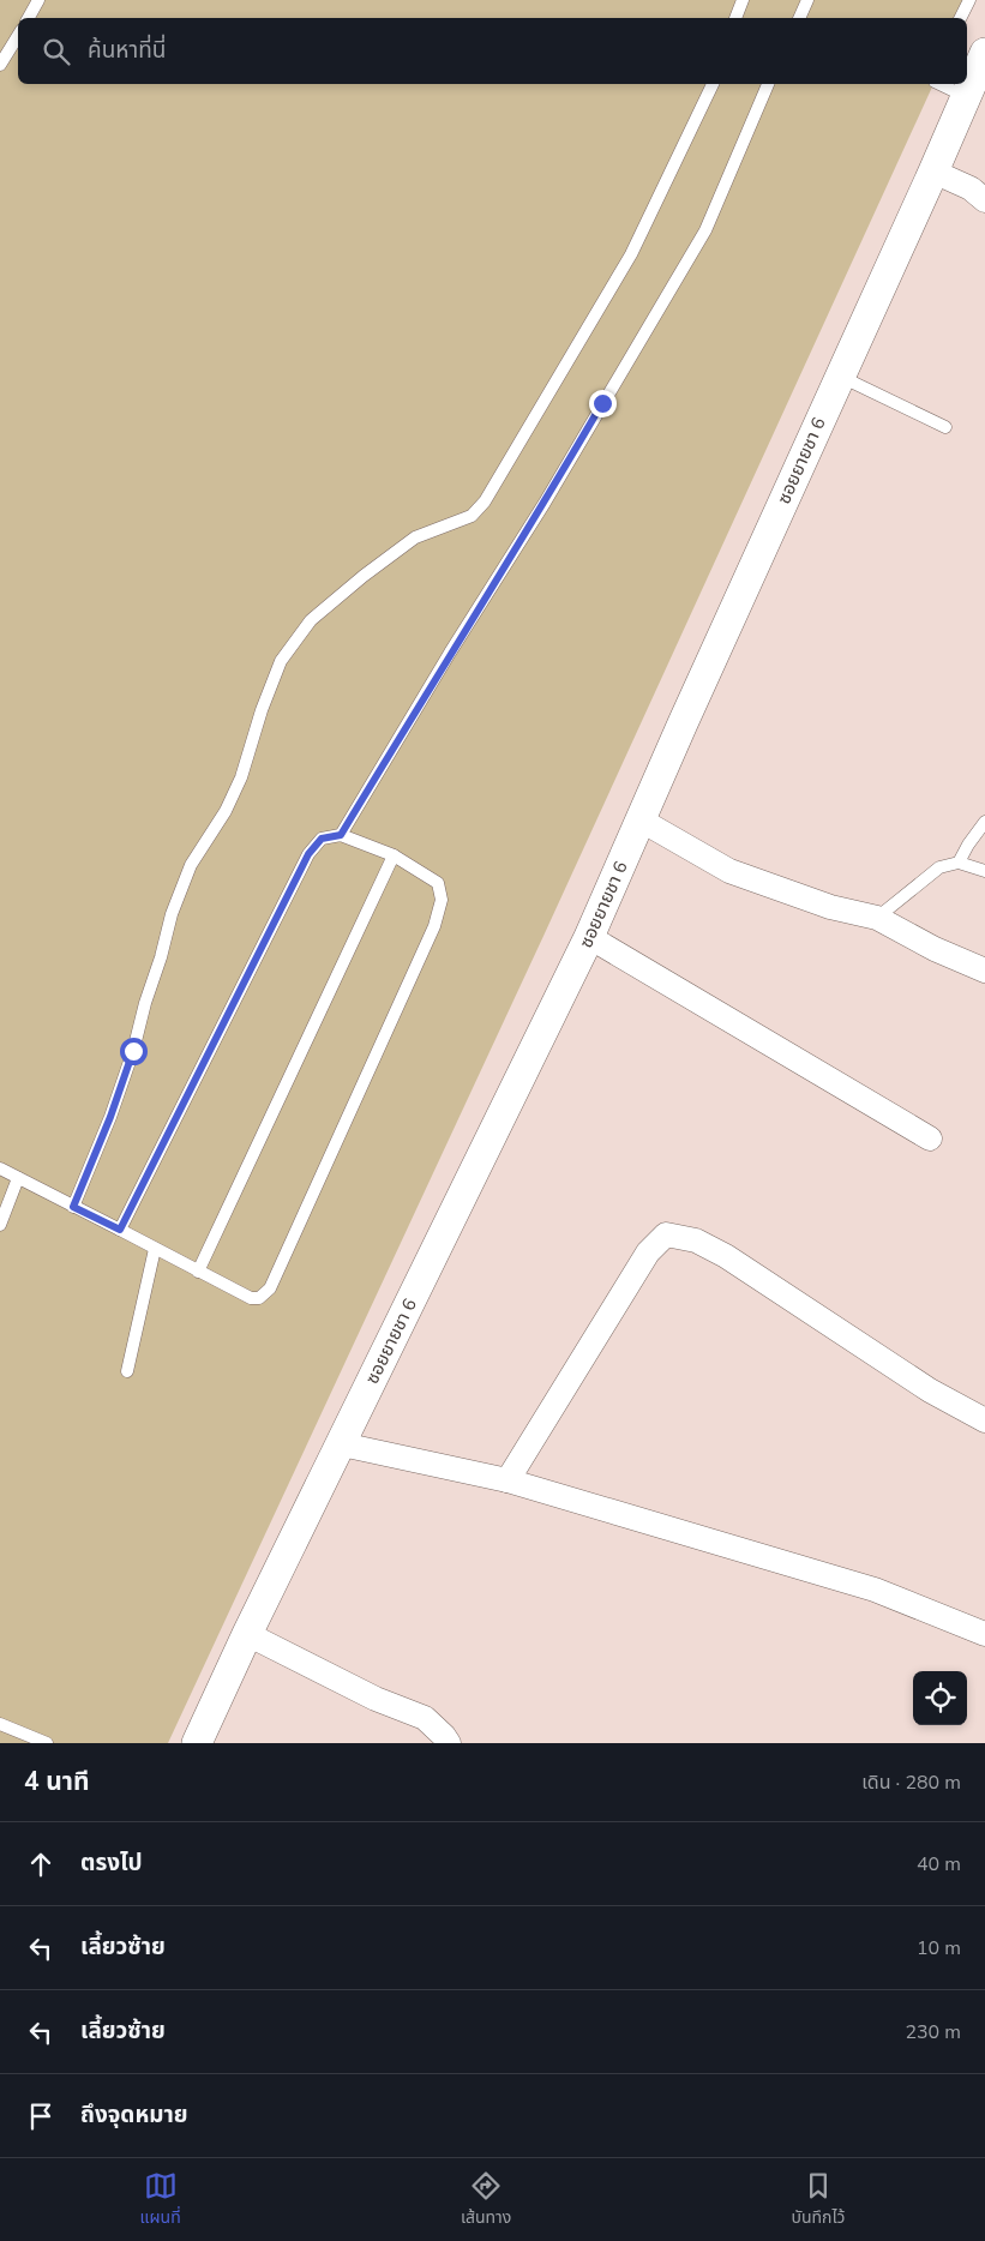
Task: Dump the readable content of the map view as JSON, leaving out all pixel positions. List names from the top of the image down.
{
  "streets": {
    "street": ["ซอยยายชา 6"]
  },
  "page": {
    "search": "ค้นหาที่นี่",
    "heading": ["4 นาที", "เดิน · 280 m"],
    "list": [
      ["ตรงไป", "40 m"],
      ["เลี้ยวซ้าย", "10 m"],
      ["เลี้ยวซ้าย", "230 m"],
      "ถึงจุดหมาย"
    ],
    "nav": ["แผนที่", "เส้นทาง", "บันทึกไว้"]
  }
}
